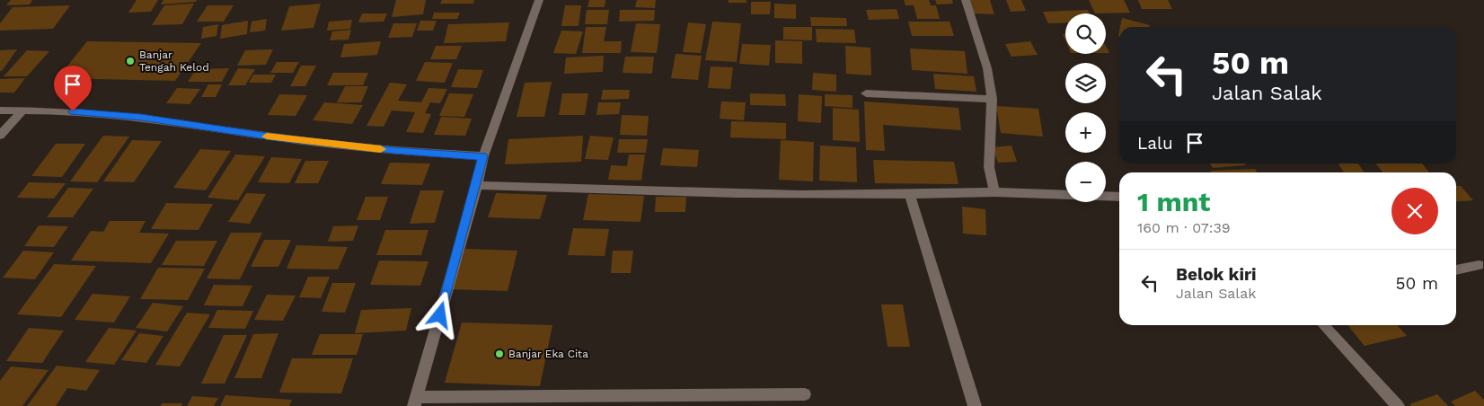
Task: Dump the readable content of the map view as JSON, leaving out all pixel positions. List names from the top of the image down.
{
  "places": ["Banjar Tengah Kelod", "Banjar Eka Cita"],
  "page": {
    "map_buttons": ["+", "−"],
    "turn": ["50 m", "Jalan Salak"],
    "then": "Lalu",
    "heading": ["1 mnt", "160 m · 07:39"],
    "list": [
      {
        "name": "Belok kiri",
        "note": "Jalan Salak",
        "value": "50 m"
      }
    ]
  }
}
